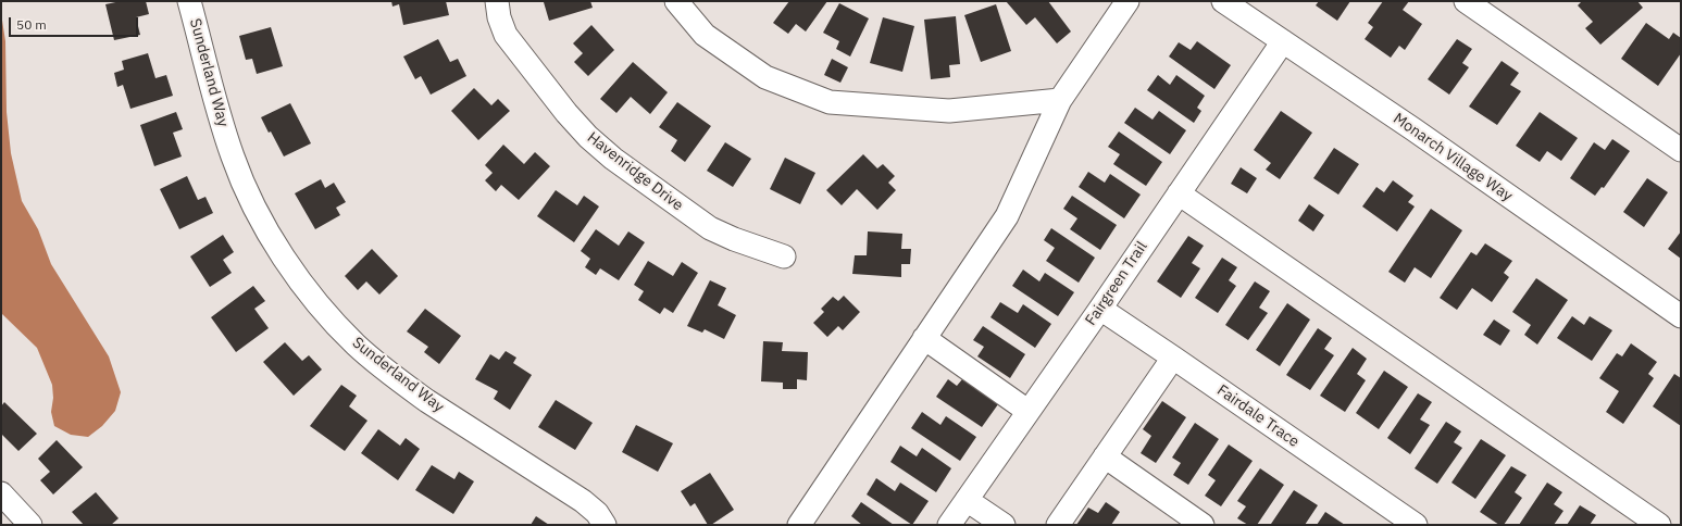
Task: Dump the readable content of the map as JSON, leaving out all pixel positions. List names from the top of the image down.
{
  "streets": {
    "street": [
      "Sunderland Way",
      "Monarch Village Way",
      "Havenridge Drive",
      "Fairgreen Trail",
      "Fairdale Trace"
    ]
  },
  "crossings": [
    ["Monarch Village Way", "Fairgreen Trail"],
    ["Fairgreen Trail", "Fairdale Trace"]
  ],
  "scale_bar": "50 m"
}
